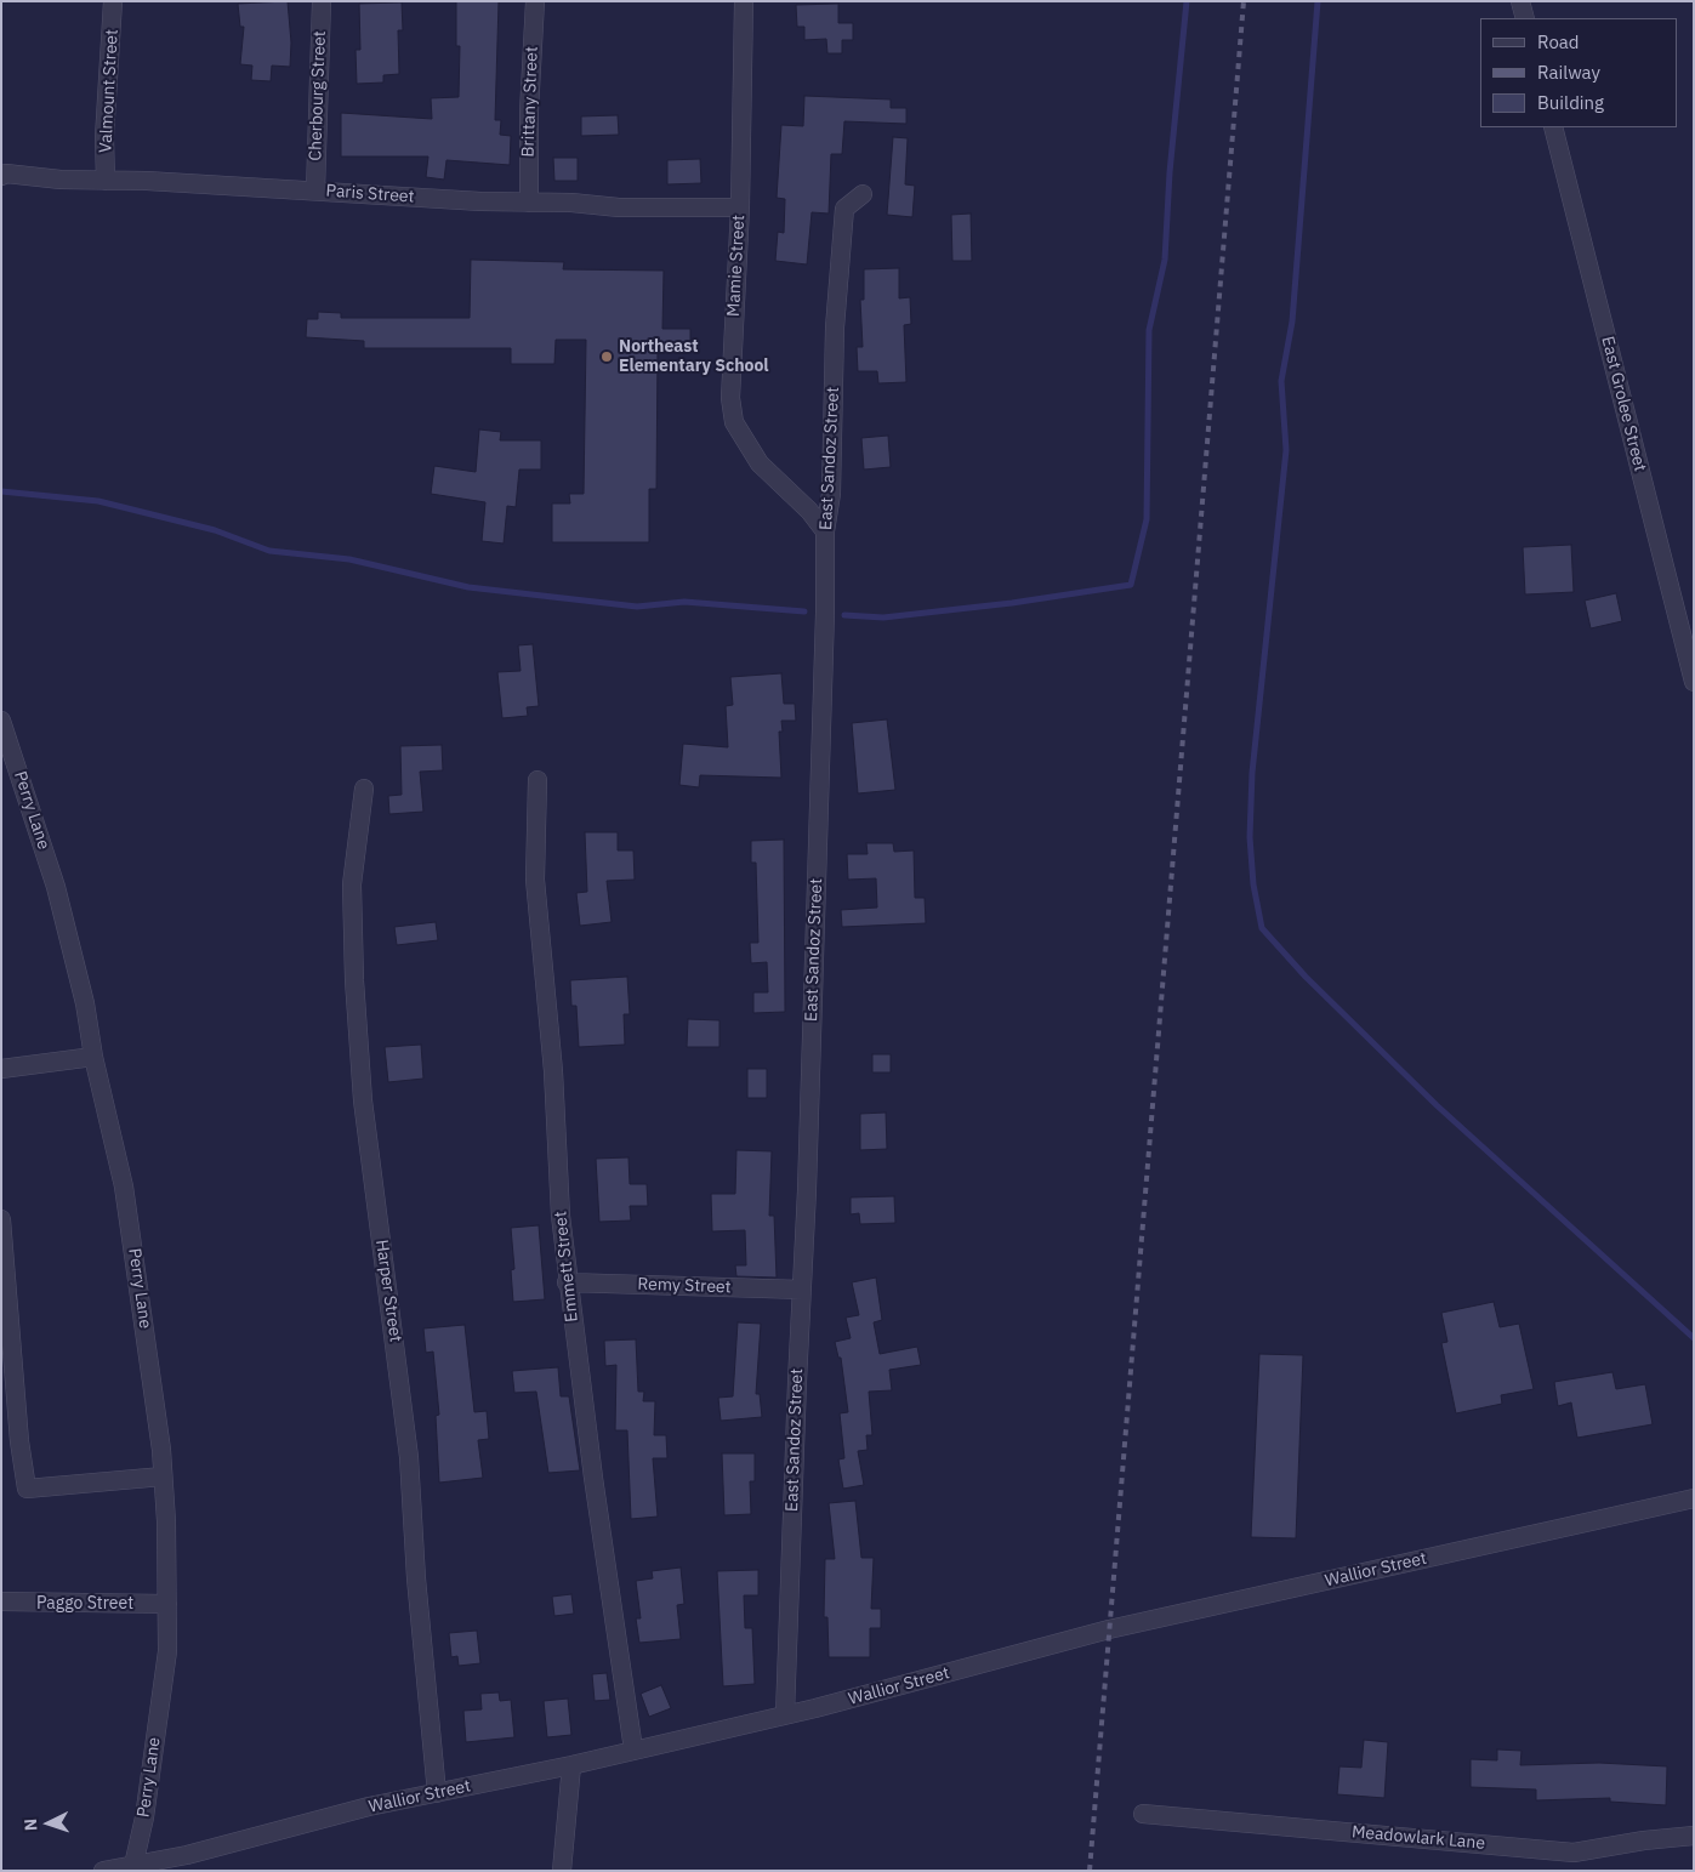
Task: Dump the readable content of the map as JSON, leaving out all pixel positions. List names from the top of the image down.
{
  "streets": {
    "street": [
      "Valmount Street",
      "Cherbourg Street",
      "Brittany Street",
      "Paris Street",
      "Mamie Street",
      "East Grolee Street",
      "East Sandoz Street",
      "Perry Lane",
      "Emmett Street",
      "Remy Street",
      "Harper Street",
      "Wallior Street",
      "Paggo Street",
      "Meadowlark Lane"
    ]
  },
  "crossings": [
    ["Valmount Street", "Paris Street"],
    ["Cherbourg Street", "Paris Street"],
    ["Brittany Street", "Paris Street"],
    ["Paris Street", "Mamie Street"],
    ["Mamie Street", "East Sandoz Street"],
    ["East Sandoz Street", "Remy Street"],
    ["East Sandoz Street", "Wallior Street"],
    ["Perry Lane", "Wallior Street"],
    ["Perry Lane", "Paggo Street"],
    ["Emmett Street", "Remy Street"],
    ["Emmett Street", "Wallior Street"],
    ["Harper Street", "Wallior Street"]
  ],
  "places": ["Northeast Elementary School"],
  "legend": ["Road", "Railway", "Building"],
  "north": "left"
}
